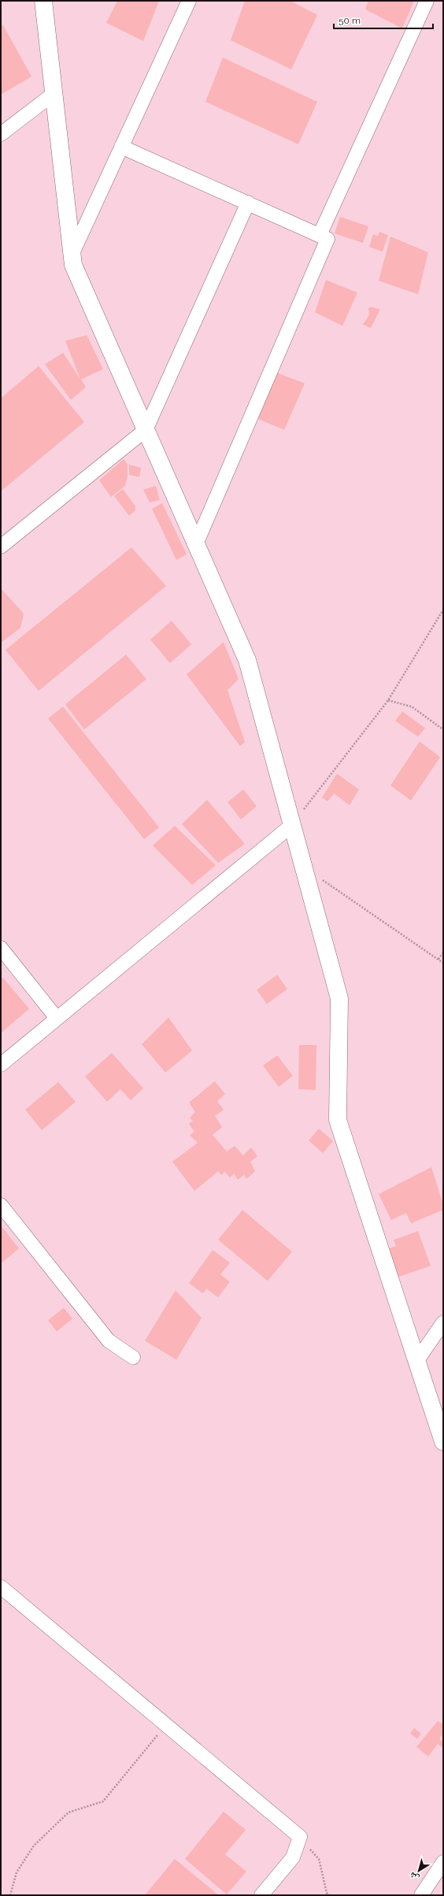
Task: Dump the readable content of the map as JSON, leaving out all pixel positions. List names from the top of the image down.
{
  "scale_bar": "50 m",
  "north": "bottom left"
}
